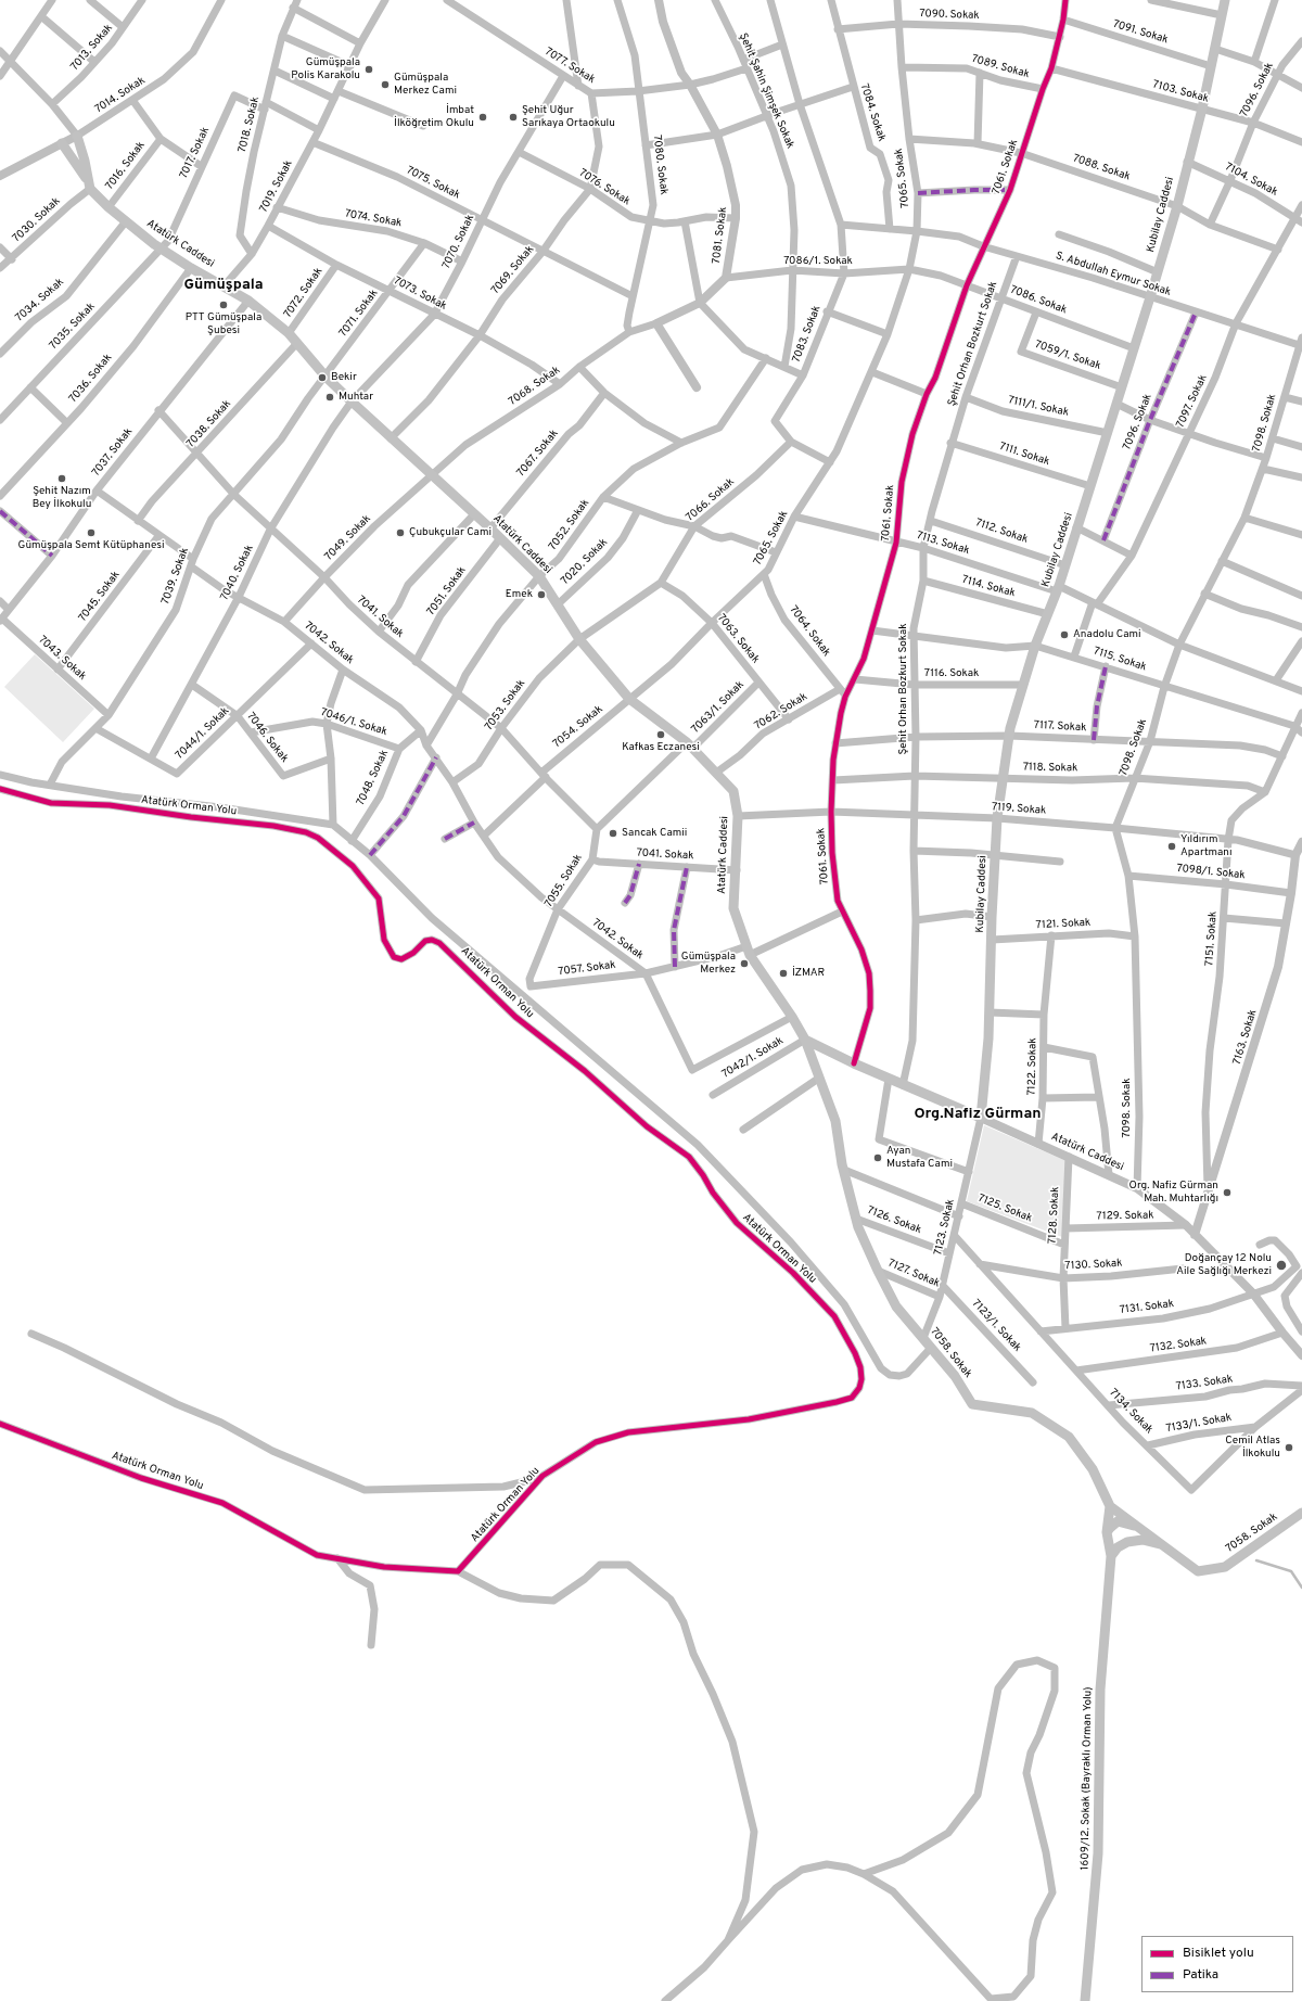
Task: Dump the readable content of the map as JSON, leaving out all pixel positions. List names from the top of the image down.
{
  "streets": {
    "main road": [
      "Kubilay Caddesi",
      "Atatürk Caddesi",
      "7058. Sokak",
      "1609/12. Sokak (Bayraklı Orman Yolu)"
    ],
    "street": [
      "7090. Sokak",
      "7091. Sokak",
      "7013. Sokak",
      "7077. Sokak",
      "7089. Sokak",
      "7096. Sokak",
      "Şehit Şahin Şimşek Sokak",
      "7103. Sokak",
      "7014. Sokak",
      "7084. Sokak",
      "7018. Sokak",
      "7017. Sokak",
      "7080. Sokak",
      "7016. Sokak",
      "7061. Sokak",
      "7088. Sokak",
      "7065. Sokak",
      "7104. Sokak",
      "7075. Sokak",
      "7019. Sokak",
      "7076. Sokak",
      "7074. Sokak",
      "7030. Sokak",
      "7081. Sokak",
      "7070. Sokak",
      "7086/1. Sokak",
      "7069. Sokak",
      "S. Abdullah Eymur Sokak",
      "7072. Sokak",
      "7073. Sokak",
      "7034. Sokak",
      "7086. Sokak",
      "7071. Sokak",
      "7035. Sokak",
      "7083. Sokak",
      "Şehit Orhan Bozkurt Sokak",
      "7059/1. Sokak",
      "7036. Sokak",
      "7068. Sokak",
      "7097. Sokak",
      "7111/1. Sokak",
      "7098. Sokak",
      "7038. Sokak",
      "7037. Sokak",
      "7067. Sokak",
      "7111. Sokak",
      "7066. Sokak",
      "7052. Sokak",
      "7112. Sokak",
      "7049. Sokak",
      "7113. Sokak",
      "7020. Sokak",
      "7040. Sokak",
      "7039. Sokak",
      "7114. Sokak",
      "7051. Sokak",
      "7045. Sokak",
      "7041. Sokak",
      "7064. Sokak",
      "7063. Sokak",
      "7042. Sokak",
      "7043. Sokak",
      "7115. Sokak",
      "7116. Sokak",
      "7053. Sokak",
      "7063/1. Sokak",
      "7062. Sokak",
      "7046/1. Sokak",
      "7054. Sokak",
      "7117. Sokak",
      "7044/1. Sokak",
      "7046. Sokak",
      "7118. Sokak",
      "7048. Sokak",
      "Atatürk Orman Yolu",
      "7119. Sokak",
      "7098/1. Sokak",
      "7055. Sokak",
      "7121. Sokak",
      "7151. Sokak",
      "7057. Sokak",
      "7163. Sokak",
      "7042/1. Sokak",
      "7122. Sokak",
      "7125. Sokak",
      "7128. Sokak",
      "7129. Sokak",
      "7126. Sokak",
      "7123. Sokak",
      "7130. Sokak",
      "7127. Sokak",
      "7131. Sokak",
      "7123/1. Sokak",
      "7132. Sokak",
      "7133. Sokak",
      "7134. Sokak",
      "7133/1. Sokak"
    ]
  },
  "crossings": [
    ["7090. Sokak", "7084. Sokak"],
    ["7090. Sokak", "7061. Sokak"],
    ["7090. Sokak", "7065. Sokak"],
    ["7091. Sokak", "7061. Sokak"],
    ["7091. Sokak", "Kubilay Caddesi"],
    ["7077. Sokak", "Şehit Şahin Şimşek Sokak"],
    ["7077. Sokak", "7080. Sokak"],
    ["7077. Sokak", "7081. Sokak"],
    ["7077. Sokak", "7070. Sokak"],
    ["7077. Sokak", "7069. Sokak"],
    ["7089. Sokak", "7061. Sokak"],
    ["7089. Sokak", "7065. Sokak"],
    ["7096. Sokak", "7103. Sokak"],
    ["7096. Sokak", "7088. Sokak"],
    ["7096. Sokak", "7104. Sokak"],
    ["7096. Sokak", "S. Abdullah Eymur Sokak"],
    ["Şehit Şahin Şimşek Sokak", "7086/1. Sokak"],
    ["7103. Sokak", "7061. Sokak"],
    ["7103. Sokak", "Kubilay Caddesi"],
    ["7014. Sokak", "Atatürk Caddesi"],
    ["7018. Sokak", "7017. Sokak"],
    ["7018. Sokak", "7019. Sokak"],
    ["7017. Sokak", "Atatürk Caddesi"],
    ["7017. Sokak", "7035. Sokak"],
    ["7080. Sokak", "7075. Sokak"],
    ["7080. Sokak", "7076. Sokak"],
    ["7080. Sokak", "7068. Sokak"],
    ["7016. Sokak", "Atatürk Caddesi"],
    ["7061. Sokak", "7088. Sokak"],
    ["7061. Sokak", "Atatürk Caddesi"],
    ["7061. Sokak", "S. Abdullah Eymur Sokak"],
    ["7061. Sokak", "7086. Sokak"],
    ["7061. Sokak", "7113. Sokak"],
    ["7061. Sokak", "7064. Sokak"],
    ["7061. Sokak", "7115. Sokak"],
    ["7061. Sokak", "7116. Sokak"],
    ["7061. Sokak", "7117. Sokak"],
    ["7061. Sokak", "7118. Sokak"],
    ["7061. Sokak", "7119. Sokak"],
    ["7088. Sokak", "7065. Sokak"],
    ["7088. Sokak", "Kubilay Caddesi"],
    ["7088. Sokak", "7097. Sokak"],
    ["7065. Sokak", "Atatürk Caddesi"],
    ["7065. Sokak", "7086/1. Sokak"],
    ["7065. Sokak", "S. Abdullah Eymur Sokak"],
    ["7065. Sokak", "7086. Sokak"],
    ["7065. Sokak", "7113. Sokak"],
    ["7065. Sokak", "7064. Sokak"],
    ["7065. Sokak", "7063. Sokak"],
    ["7065. Sokak", "7054. Sokak"],
    ["7104. Sokak", "Kubilay Caddesi"],
    ["7104. Sokak", "7097. Sokak"],
    ["7075. Sokak", "7019. Sokak"],
    ["7075. Sokak", "7070. Sokak"],
    ["7075. Sokak", "7069. Sokak"],
    ["7019. Sokak", "7074. Sokak"],
    ["7019. Sokak", "Atatürk Caddesi"],
    ["7019. Sokak", "7073. Sokak"],
    ["7076. Sokak", "7081. Sokak"],
    ["7076. Sokak", "7070. Sokak"],
    ["7076. Sokak", "7069. Sokak"],
    ["Kubilay Caddesi", "Atatürk Caddesi"],
    ["Kubilay Caddesi", "S. Abdullah Eymur Sokak"],
    ["Kubilay Caddesi", "7086. Sokak"],
    ["Kubilay Caddesi", "7059/1. Sokak"],
    ["Kubilay Caddesi", "7111/1. Sokak"],
    ["Kubilay Caddesi", "7111. Sokak"],
    ["Kubilay Caddesi", "7112. Sokak"],
    ["Kubilay Caddesi", "7113. Sokak"],
    ["Kubilay Caddesi", "7114. Sokak"],
    ["Kubilay Caddesi", "7115. Sokak"],
    ["Kubilay Caddesi", "7116. Sokak"],
    ["Kubilay Caddesi", "7117. Sokak"],
    ["Kubilay Caddesi", "7118. Sokak"],
    ["Kubilay Caddesi", "7119. Sokak"],
    ["Kubilay Caddesi", "7121. Sokak"],
    ["Kubilay Caddesi", "7123. Sokak"],
    ["7074. Sokak", "7070. Sokak"],
    ["7074. Sokak", "7071. Sokak"],
    ["7030. Sokak", "Atatürk Caddesi"],
    ["7081. Sokak", "7086/1. Sokak"],
    ["7081. Sokak", "7068. Sokak"],
    ["7070. Sokak", "Atatürk Caddesi"],
    ["7070. Sokak", "7073. Sokak"],
    ["7070. Sokak", "7040. Sokak"],
    ["Atatürk Caddesi", "7069. Sokak"],
    ["Atatürk Caddesi", "7072. Sokak"],
    ["Atatürk Caddesi", "7034. Sokak"],
    ["Atatürk Caddesi", "7071. Sokak"],
    ["Atatürk Caddesi", "7035. Sokak"],
    ["Atatürk Caddesi", "Şehit Orhan Bozkurt Sokak"],
    ["Atatürk Caddesi", "7036. Sokak"],
    ["Atatürk Caddesi", "7068. Sokak"],
    ["Atatürk Caddesi", "7098. Sokak"],
    ["Atatürk Caddesi", "7038. Sokak"],
    ["Atatürk Caddesi", "7037. Sokak"],
    ["Atatürk Caddesi", "7067. Sokak"],
    ["Atatürk Caddesi", "7066. Sokak"],
    ["Atatürk Caddesi", "7052. Sokak"],
    ["Atatürk Caddesi", "7049. Sokak"],
    ["Atatürk Caddesi", "7020. Sokak"],
    ["Atatürk Caddesi", "7040. Sokak"],
    ["Atatürk Caddesi", "7039. Sokak"],
    ["Atatürk Caddesi", "7051. Sokak"],
    ["Atatürk Caddesi", "7041. Sokak"],
    ["Atatürk Caddesi", "7042. Sokak"],
    ["Atatürk Caddesi", "7053. Sokak"],
    ["Atatürk Caddesi", "7063/1. Sokak"],
    ["Atatürk Caddesi", "7062. Sokak"],
    ["Atatürk Caddesi", "7054. Sokak"],
    ["Atatürk Caddesi", "7119. Sokak"],
    ["Atatürk Caddesi", "7057. Sokak"],
    ["Atatürk Caddesi", "7163. Sokak"],
    ["Atatürk Caddesi", "7042/1. Sokak"],
    ["Atatürk Caddesi", "7122. Sokak"],
    ["Atatürk Caddesi", "7128. Sokak"],
    ["Atatürk Caddesi", "7129. Sokak"],
    ["Atatürk Caddesi", "7123. Sokak"],
    ["Atatürk Caddesi", "7131. Sokak"],
    ["Atatürk Caddesi", "7132. Sokak"],
    ["Atatürk Caddesi", "7058. Sokak"],
    ["7086/1. Sokak", "7086. Sokak"],
    ["7086/1. Sokak", "7083. Sokak"],
    ["7069. Sokak", "7073. Sokak"],
    ["S. Abdullah Eymur Sokak", "Şehit Orhan Bozkurt Sokak"],
    ["S. Abdullah Eymur Sokak", "7097. Sokak"],
    ["S. Abdullah Eymur Sokak", "7098. Sokak"],
    ["7072. Sokak", "7073. Sokak"],
    ["7073. Sokak", "7071. Sokak"],
    ["7073. Sokak", "7068. Sokak"],
    ["7086. Sokak", "Şehit Orhan Bozkurt Sokak"],
    ["7086. Sokak", "7059/1. Sokak"],
    ["7071. Sokak", "7039. Sokak"],
    ["7083. Sokak", "7066. Sokak"],
    ["Şehit Orhan Bozkurt Sokak", "7111/1. Sokak"],
    ["Şehit Orhan Bozkurt Sokak", "7111. Sokak"],
    ["Şehit Orhan Bozkurt Sokak", "7112. Sokak"],
    ["Şehit Orhan Bozkurt Sokak", "7113. Sokak"],
    ["Şehit Orhan Bozkurt Sokak", "7114. Sokak"],
    ["Şehit Orhan Bozkurt Sokak", "7115. Sokak"],
    ["Şehit Orhan Bozkurt Sokak", "7116. Sokak"],
    ["Şehit Orhan Bozkurt Sokak", "7117. Sokak"],
    ["Şehit Orhan Bozkurt Sokak", "7118. Sokak"],
    ["Şehit Orhan Bozkurt Sokak", "7119. Sokak"],
    ["7068. Sokak", "7049. Sokak"],
    ["7097. Sokak", "7113. Sokak"],
    ["7097. Sokak", "7115. Sokak"],
    ["7098. Sokak", "7113. Sokak"],
    ["7098. Sokak", "7115. Sokak"],
    ["7098. Sokak", "7117. Sokak"],
    ["7098. Sokak", "7118. Sokak"],
    ["7098. Sokak", "7119. Sokak"],
    ["7098. Sokak", "7098/1. Sokak"],
    ["7098. Sokak", "7121. Sokak"],
    ["7038. Sokak", "7041. Sokak"],
    ["7038. Sokak", "7042. Sokak"],
    ["7037. Sokak", "7041. Sokak"],
    ["7037. Sokak", "7042. Sokak"],
    ["7037. Sokak", "7043. Sokak"],
    ["7066. Sokak", "7063. Sokak"],
    ["7066. Sokak", "7053. Sokak"],
    ["7052. Sokak", "7041. Sokak"],
    ["7052. Sokak", "7042. Sokak"],
    ["7049. Sokak", "7041. Sokak"],
    ["7049. Sokak", "7042. Sokak"],
    ["7040. Sokak", "7041. Sokak"],
    ["7040. Sokak", "7042. Sokak"],
    ["7040. Sokak", "7044/1. Sokak"],
    ["7040. Sokak", "7046. Sokak"],
    ["7039. Sokak", "7041. Sokak"],
    ["7039. Sokak", "7042. Sokak"],
    ["7039. Sokak", "7043. Sokak"],
    ["7039. Sokak", "7044/1. Sokak"],
    ["7051. Sokak", "7041. Sokak"],
    ["7045. Sokak", "7042. Sokak"],
    ["7045. Sokak", "7043. Sokak"],
    ["7041. Sokak", "7053. Sokak"],
    ["7041. Sokak", "7054. Sokak"],
    ["7041. Sokak", "7055. Sokak"],
    ["7064. Sokak", "7062. Sokak"],
    ["7063. Sokak", "7063/1. Sokak"],
    ["7063. Sokak", "7062. Sokak"],
    ["7042. Sokak", "7053. Sokak"],
    ["7042. Sokak", "7054. Sokak"],
    ["7042. Sokak", "7044/1. Sokak"],
    ["7042. Sokak", "7048. Sokak"],
    ["7042. Sokak", "7055. Sokak"],
    ["7042. Sokak", "7057. Sokak"],
    ["7115. Sokak", "7151. Sokak"],
    ["7046/1. Sokak", "7046. Sokak"],
    ["7046/1. Sokak", "7048. Sokak"],
    ["7117. Sokak", "7151. Sokak"],
    ["7044/1. Sokak", "7046. Sokak"],
    ["7118. Sokak", "7151. Sokak"],
    ["7119. Sokak", "7151. Sokak"],
    ["7119. Sokak", "7163. Sokak"],
    ["7098/1. Sokak", "7151. Sokak"],
    ["7098/1. Sokak", "7163. Sokak"],
    ["7055. Sokak", "7057. Sokak"],
    ["7121. Sokak", "7122. Sokak"],
    ["7151. Sokak", "7163. Sokak"],
    ["7042/1. Sokak", "7058. Sokak"],
    ["7125. Sokak", "7128. Sokak"],
    ["7125. Sokak", "7123. Sokak"],
    ["7128. Sokak", "7129. Sokak"],
    ["7128. Sokak", "7130. Sokak"],
    ["7128. Sokak", "7131. Sokak"],
    ["7126. Sokak", "7123. Sokak"],
    ["7126. Sokak", "7058. Sokak"],
    ["7123. Sokak", "7127. Sokak"],
    ["7123. Sokak", "7123/1. Sokak"],
    ["7123. Sokak", "7058. Sokak"],
    ["7123. Sokak", "7134. Sokak"],
    ["7130. Sokak", "7134. Sokak"],
    ["7127. Sokak", "7058. Sokak"],
    ["7131. Sokak", "7134. Sokak"],
    ["7132. Sokak", "7134. Sokak"],
    ["7058. Sokak", "1609/12. Sokak (Bayraklı Orman Yolu)"],
    ["7133. Sokak", "7134. Sokak"],
    ["7134. Sokak", "7133/1. Sokak"]
  ],
  "districts": ["Gümüşpala", "Org.Nafiz Gürman"],
  "places": [
    "Gümüşpala Polis Karakolu",
    "Gümüşpala Merkez Cami",
    "İmbat İlköğretim Okulu",
    "Şehit Uğur Sarıkaya Ortaokulu",
    "PTT Gümüşpala Şubesi",
    "Bekir",
    "Muhtar",
    "Şehit Nazım Bey İlkokulu",
    "Gümüşpala Semt Kütüphanesi",
    "Çubukçular Cami",
    "Emek",
    "Anadolu Cami",
    "Kafkas Eczanesi",
    "Sancak Camii",
    "Yıldırım Apartmanı",
    "Gümüşpala Merkez",
    "İZMAR",
    "Ayan Mustafa Cami",
    "Org. Nafiz Gürman Mah. Muhtarlığı",
    "Doğançay 12 Nolu Aile Sağlığı Merkezi",
    "Cemil Atlas İlkokulu"
  ],
  "legend": ["Bisiklet yolu", "Patika"]
}
